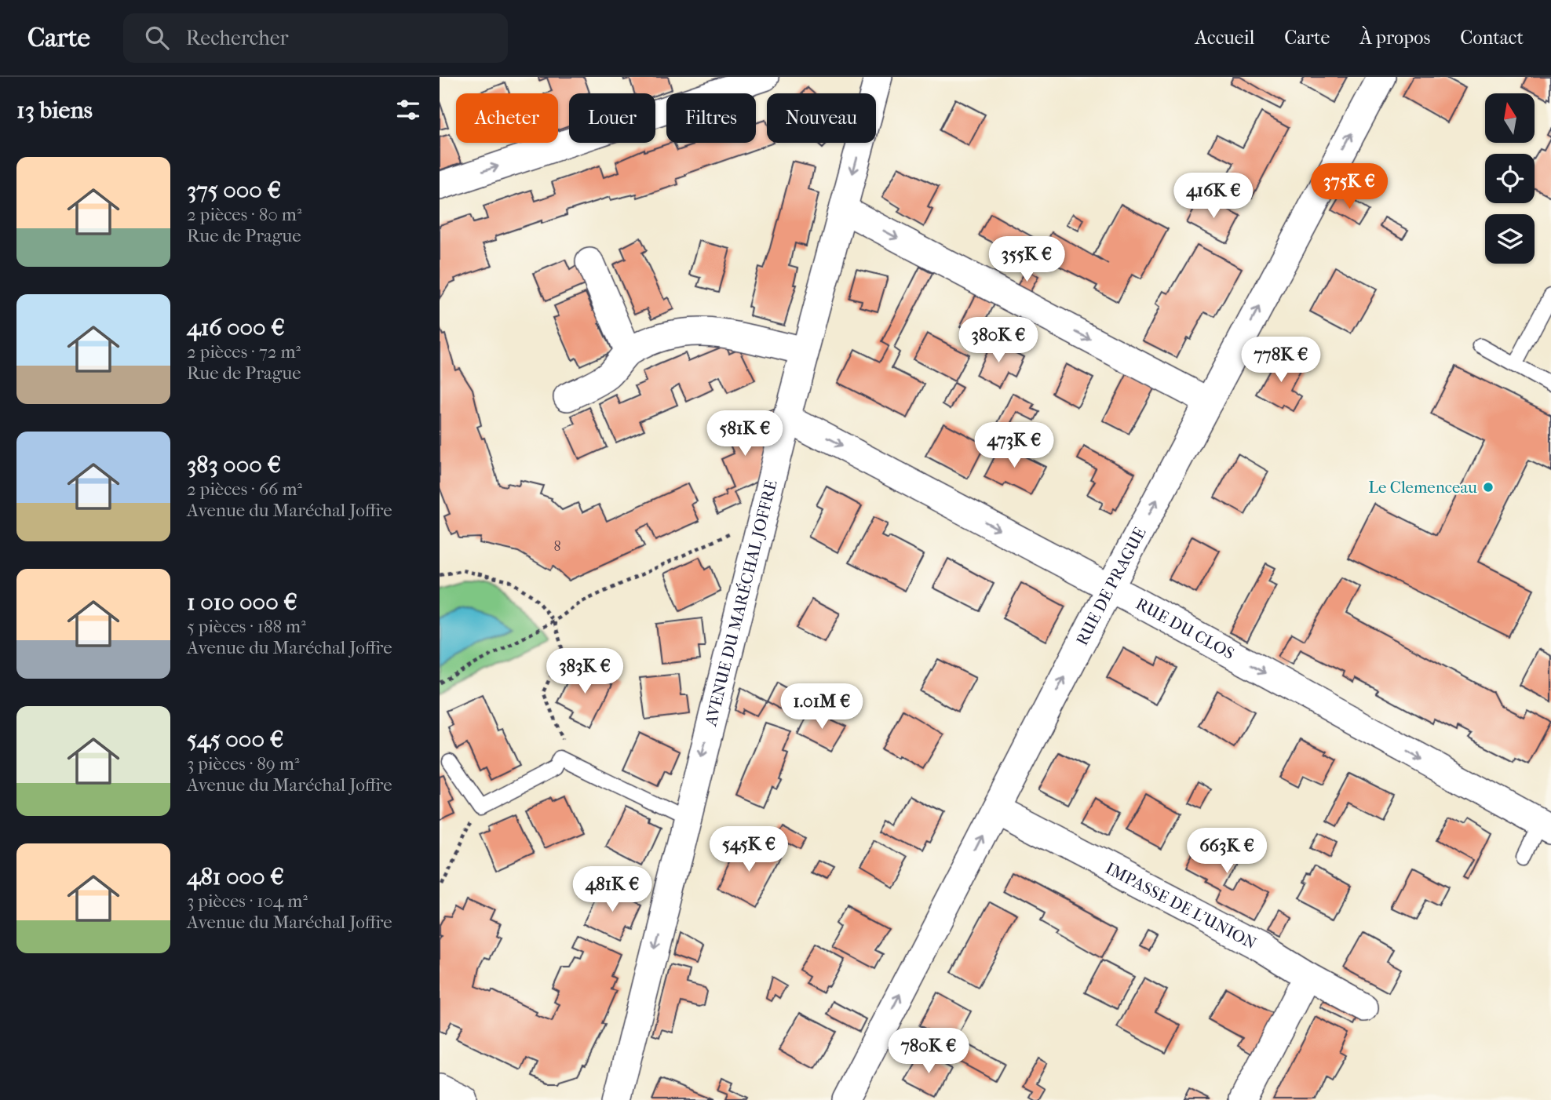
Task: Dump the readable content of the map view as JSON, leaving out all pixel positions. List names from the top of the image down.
{
  "streets": {
    "street": [
      "RUE DE PRAGUE",
      "AVENUE DU MARÉCHAL JOFFRE",
      "RUE DU CLOS",
      "IMPASSE DE L'UNION"
    ]
  },
  "crossings": [
    ["RUE DE PRAGUE", "RUE DU CLOS"],
    ["RUE DE PRAGUE", "IMPASSE DE L'UNION"],
    ["AVENUE DU MARÉCHAL JOFFRE", "RUE DU CLOS"]
  ],
  "one_way": ["RUE DE PRAGUE", "AVENUE DU MARÉCHAL JOFFRE"],
  "places": ["Le Clemenceau"],
  "house_numbers": ["8"],
  "north": "top",
  "page": {
    "header": "Carte",
    "search": "Rechercher",
    "nav": [
      "Accueil",
      "Carte",
      "À propos",
      "Contact"
    ],
    "heading": "13 biens",
    "chip": [
      "Acheter",
      "Louer",
      "Filtres",
      "Nouveau"
    ],
    "list": [
      {
        "name": "375 000 €",
        "note": "2 pièces · 80 m² · Rue de Prague"
      },
      {
        "name": "416 000 €",
        "note": "2 pièces · 72 m² · Rue de Prague"
      },
      {
        "name": "383 000 €",
        "note": "2 pièces · 66 m² · Avenue du Maréchal Joffre"
      },
      {
        "name": "1 010 000 €",
        "note": "5 pièces · 188 m² · Avenue du Maréchal Joffre"
      },
      {
        "name": "545 000 €",
        "note": "3 pièces · 89 m² · Avenue du Maréchal Joffre"
      },
      {
        "name": "481 000 €",
        "note": "3 pièces · 104 m² · Avenue du Maréchal Joffre"
      }
    ],
    "price": [
      "375K €",
      "416K €",
      "355K €",
      "380K €",
      "778K €",
      "581K €",
      "473K €",
      "383K €",
      "1.01M €",
      "545K €",
      "663K €",
      "481K €",
      "780K €"
    ]
  }
}
